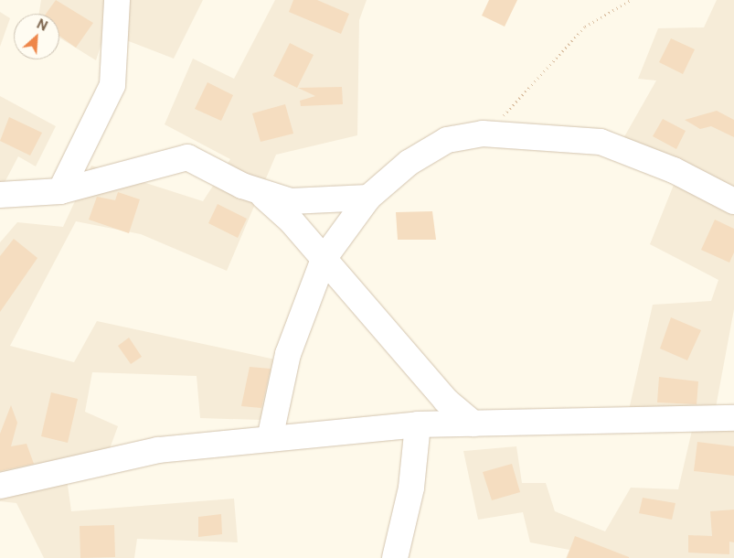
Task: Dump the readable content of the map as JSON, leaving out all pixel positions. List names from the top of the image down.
{
  "north": "top right"
}
